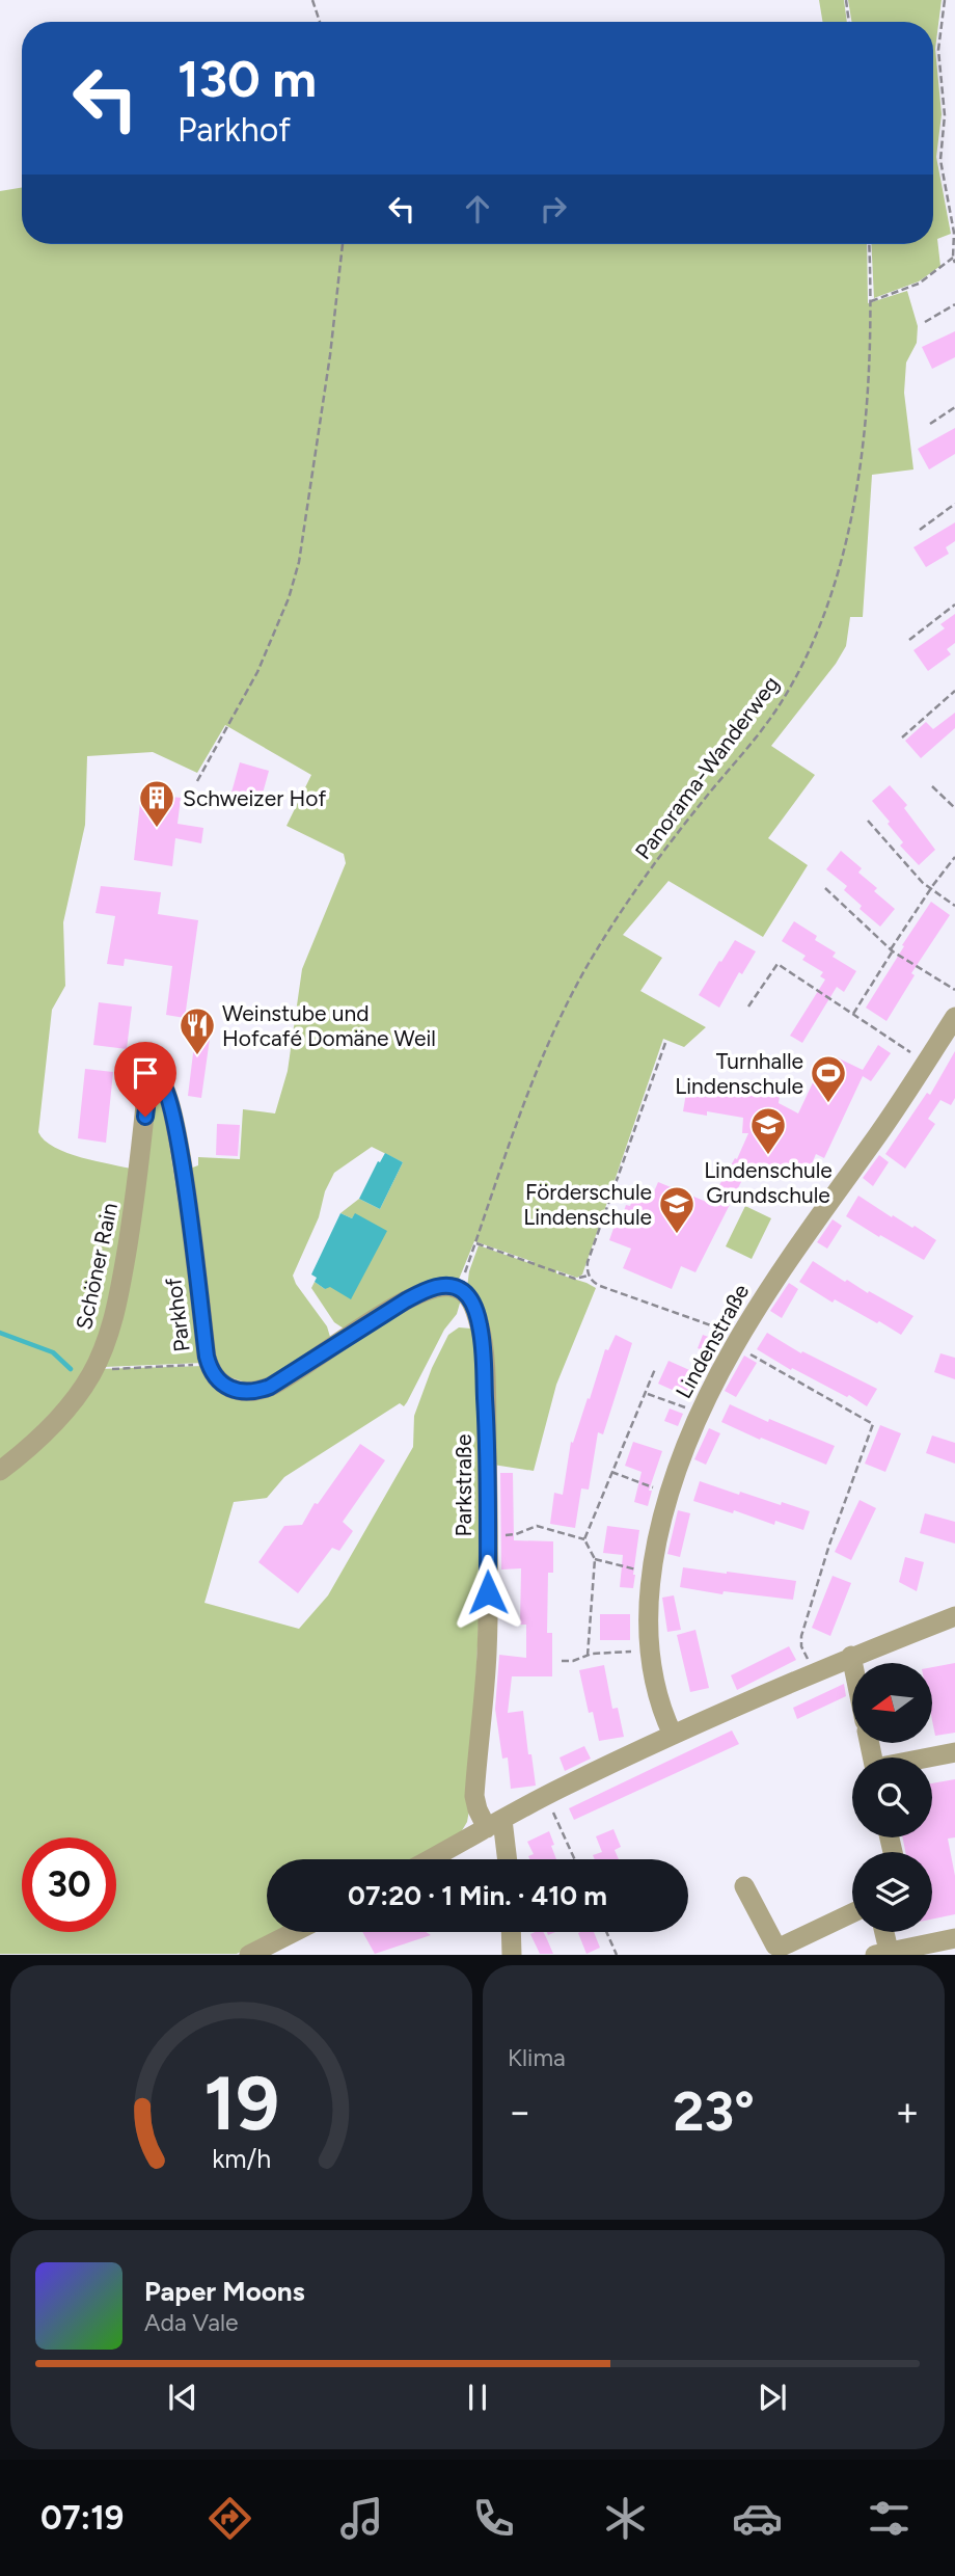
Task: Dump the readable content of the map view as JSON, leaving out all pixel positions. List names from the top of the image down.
{
  "streets": {
    "street": [
      "Schöner Rain",
      "Parkhof",
      "Lindenstraße",
      "Parkstraße"
    ],
    "path": ["Panorama-Wanderweg"]
  },
  "crossings": [
    ["Panorama-Wanderweg", "Parkhof"],
    ["Panorama-Wanderweg", "Parkstraße"],
    ["Schöner Rain", "Parkhof"],
    ["Parkhof", "Parkstraße"]
  ],
  "places": {
    "building": ["Schweizer Hof"],
    "restaurant": ["Weinstube und Hofcafé Domäne Weil"],
    "sports": ["Turnhalle Lindenschule"],
    "school or university": ["Lindenschule Grundschule", "Förderschule Lindenschule"]
  },
  "north": "left",
  "page": {
    "turn": ["130 m", "Parkhof"],
    "limit": "30",
    "trip": "07:20 · 1 Min. · 410 m",
    "tile": "Klima",
    "heat": ["−", "23°", "+"],
    "song": ["Paper Moons", "Ada Vale"],
    "tabs": "07:19",
    "gauge": ["19", "km/h"]
  }
}
